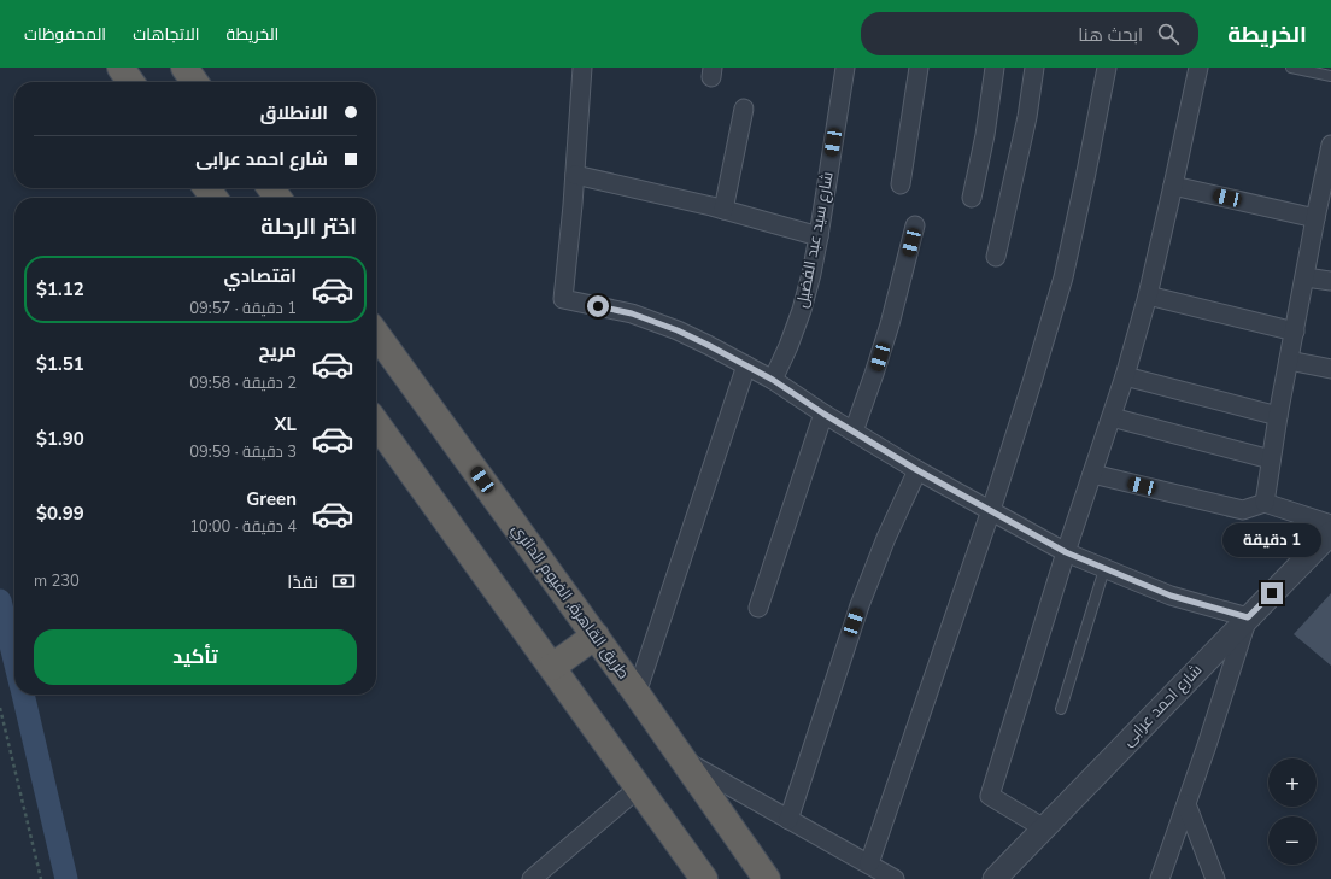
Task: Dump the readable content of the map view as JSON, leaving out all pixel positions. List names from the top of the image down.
{
  "streets": {
    "highway": ["طريق القاهرة, الفيوم الدائري"],
    "street": ["شارع سيد عبد الفضيل", "شارع احمد عرابى"]
  },
  "page": {
    "header": "الخريطة",
    "search": "ابحث هنا",
    "nav": ["الخريطة", "الاتجاهات", "المحفوظات"],
    "banner": ["الانطلاق", "شارع احمد عرابى"],
    "heading": "اختر الرحلة",
    "list": [
      {
        "name": "اقتصادي",
        "note": "1 دقيقة · 09:57",
        "value": "$1.12"
      },
      {
        "name": "مريح",
        "note": "2 دقيقة · 09:58",
        "value": "$1.51"
      },
      {
        "name": "XL",
        "note": "3 دقيقة · 09:59",
        "value": "$1.90"
      },
      {
        "name": "Green",
        "note": "4 دقيقة · 10:00",
        "value": "$0.99"
      }
    ],
    "bubble": "1 دقيقة",
    "pay": ["نقدًا", "230 m"],
    "buttons": "تأكيد",
    "map_buttons": ["+", "−"]
  }
}
